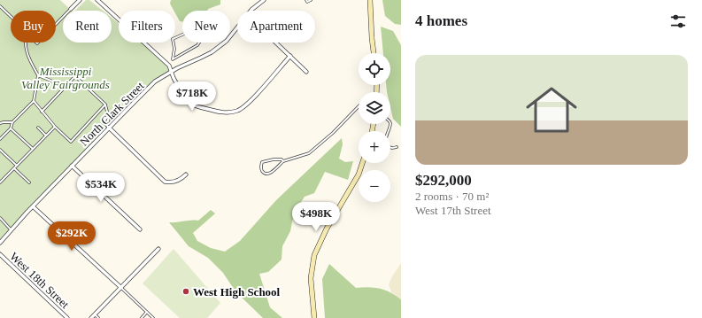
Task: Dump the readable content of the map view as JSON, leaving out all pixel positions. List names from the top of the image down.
{
  "streets": {
    "street": ["North Clark Street", "West 18th Street"]
  },
  "parks": ["Mississippi Valley Fairgrounds"],
  "places": ["West High School"],
  "page": {
    "heading": "4 homes",
    "chip": [
      "Buy",
      "Rent",
      "Filters",
      "New",
      "Apartment"
    ],
    "list": [
      {
        "name": "$292,000",
        "note": "2 rooms · 70 m² · West 17th Street"
      }
    ],
    "map_buttons": ["+", "−"],
    "price": [
      "$718K",
      "$534K",
      "$498K",
      "$292K"
    ]
  }
}
